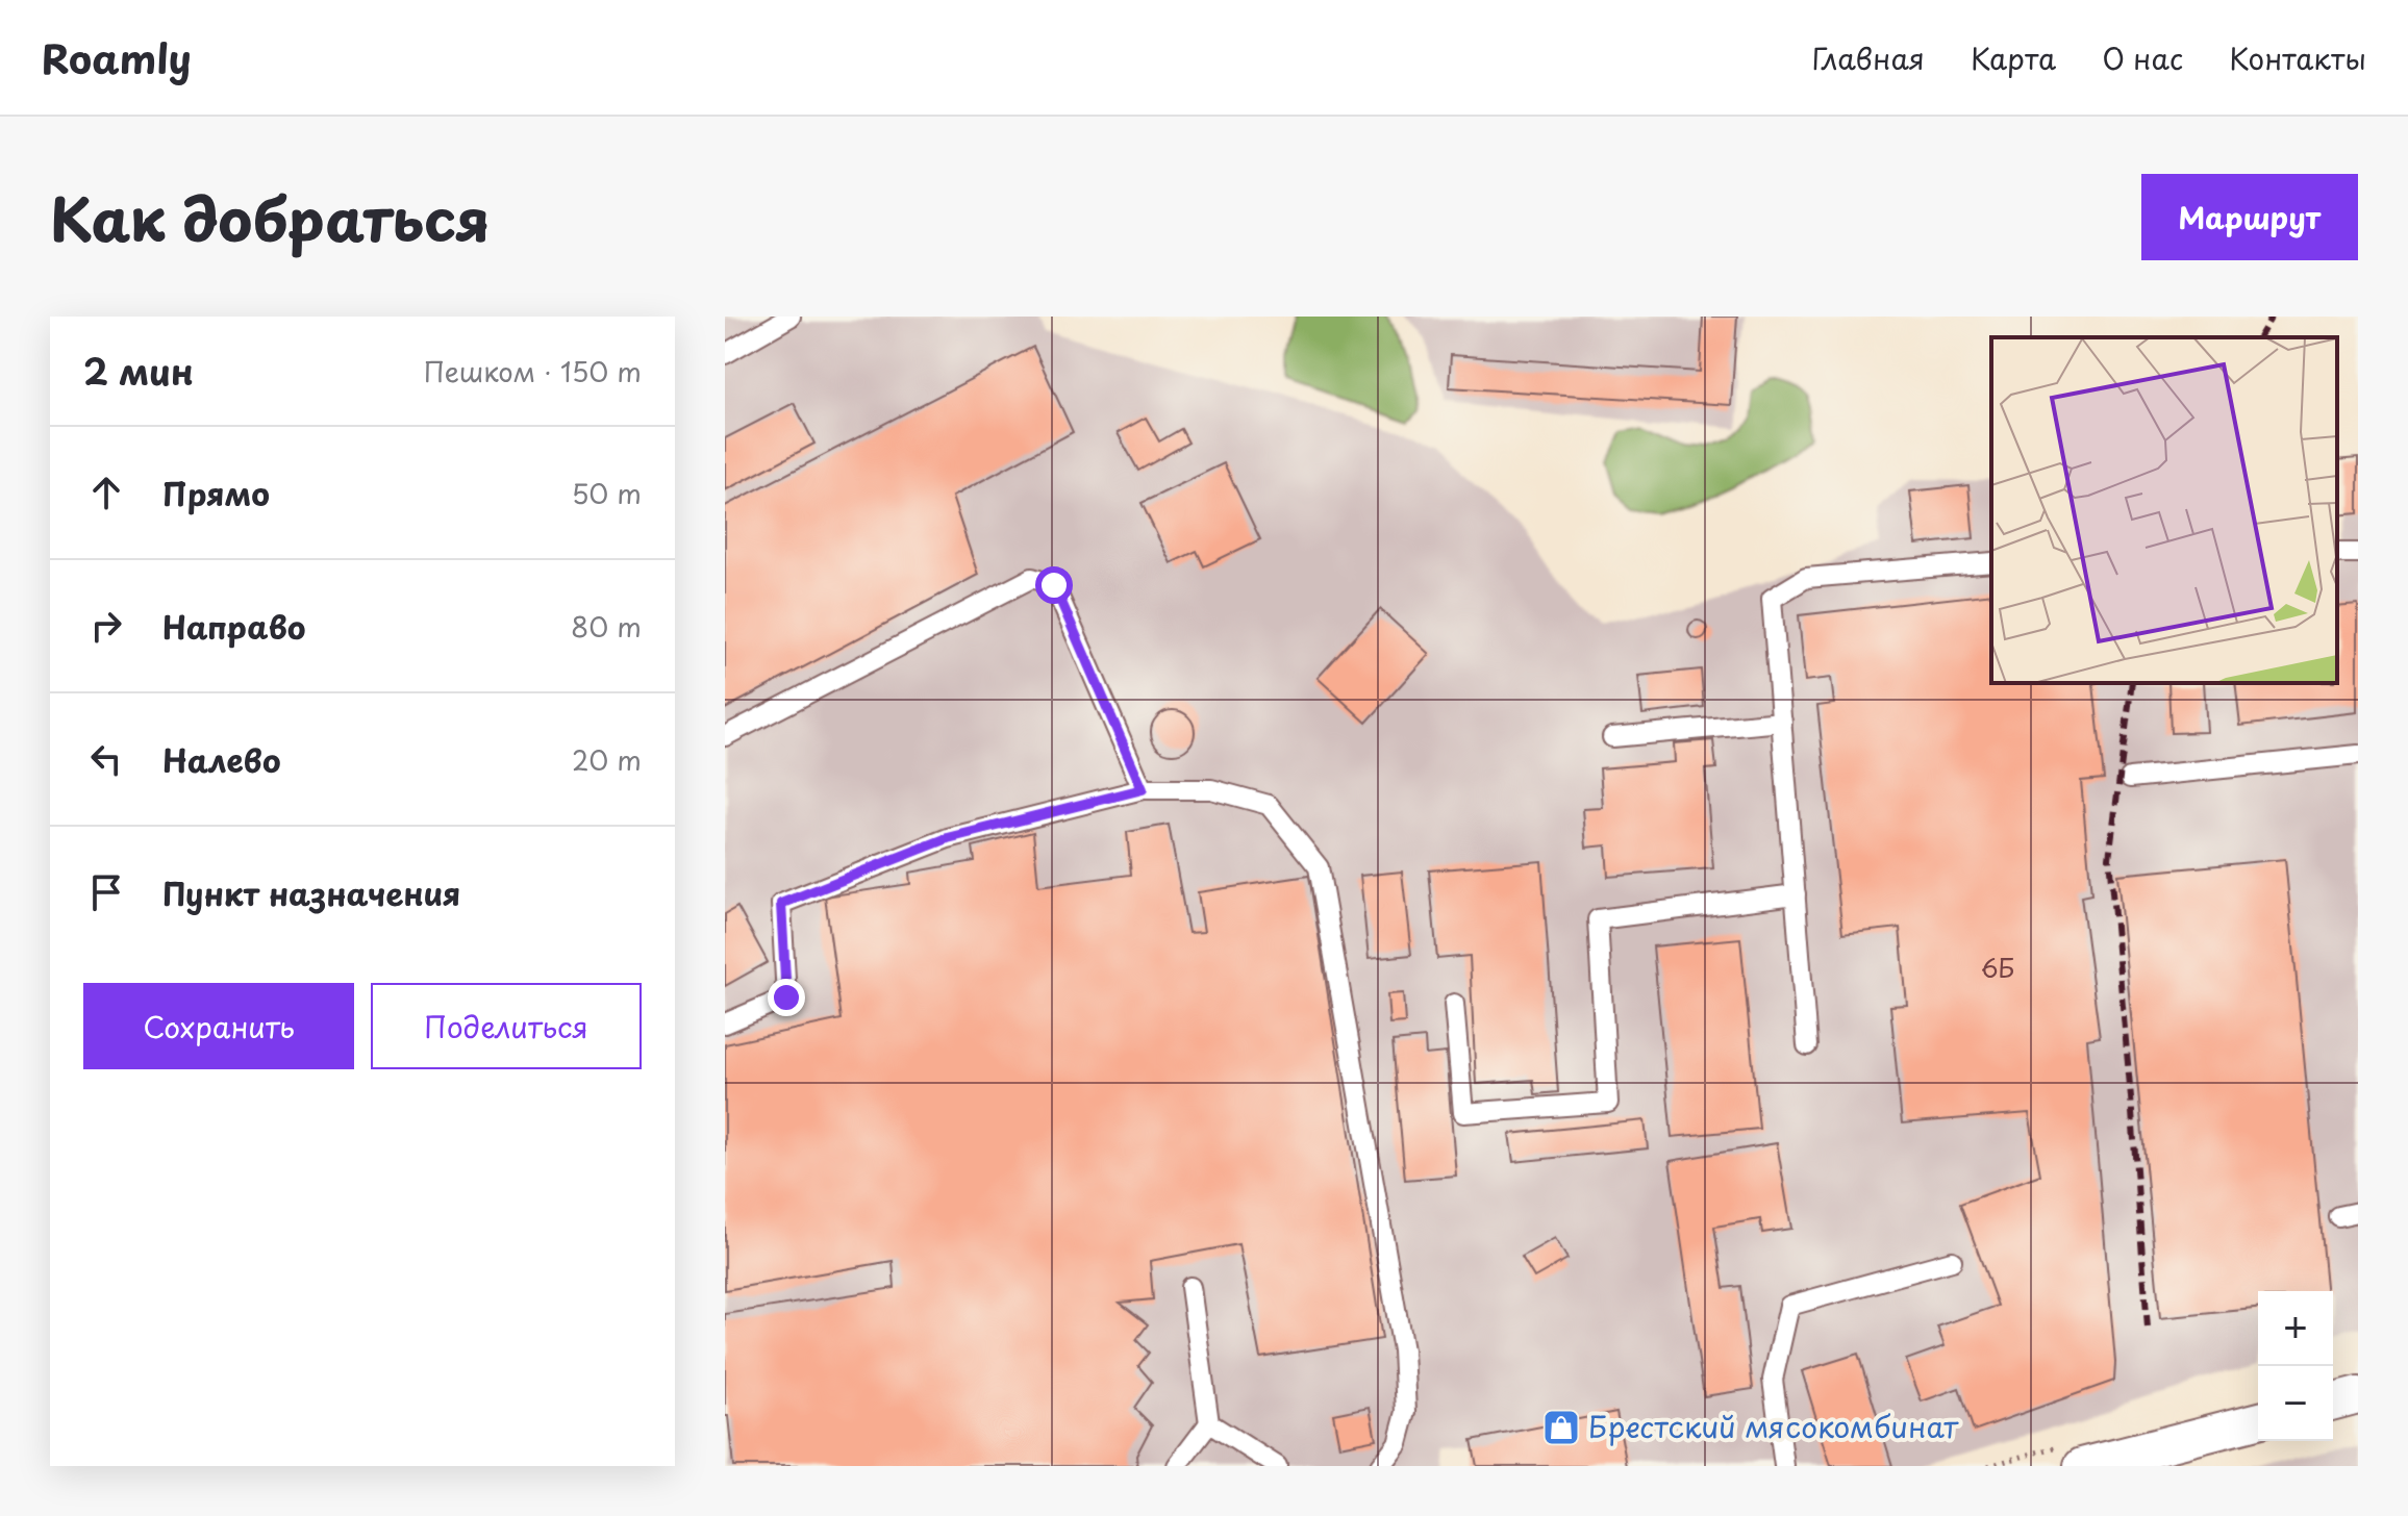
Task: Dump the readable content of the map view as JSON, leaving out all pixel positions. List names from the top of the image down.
{
  "places": {
    "shop": ["Брестский мясокомбинат"]
  },
  "house_numbers": ["6Б"],
  "page": {
    "header": "Roamly",
    "nav": [
      "Главная",
      "Карта",
      "О нас",
      "Контакты"
    ],
    "title": "Как добраться",
    "buttons": [
      "Маршрут",
      ["Сохранить", "Поделиться"]
    ],
    "heading": ["2 мин", "Пешком · 150 m"],
    "list": [
      ["Прямо", "50 m"],
      ["Направо", "80 m"],
      ["Налево", "20 m"],
      "Пункт назначения"
    ],
    "map_buttons": ["+", "−"]
  }
}
